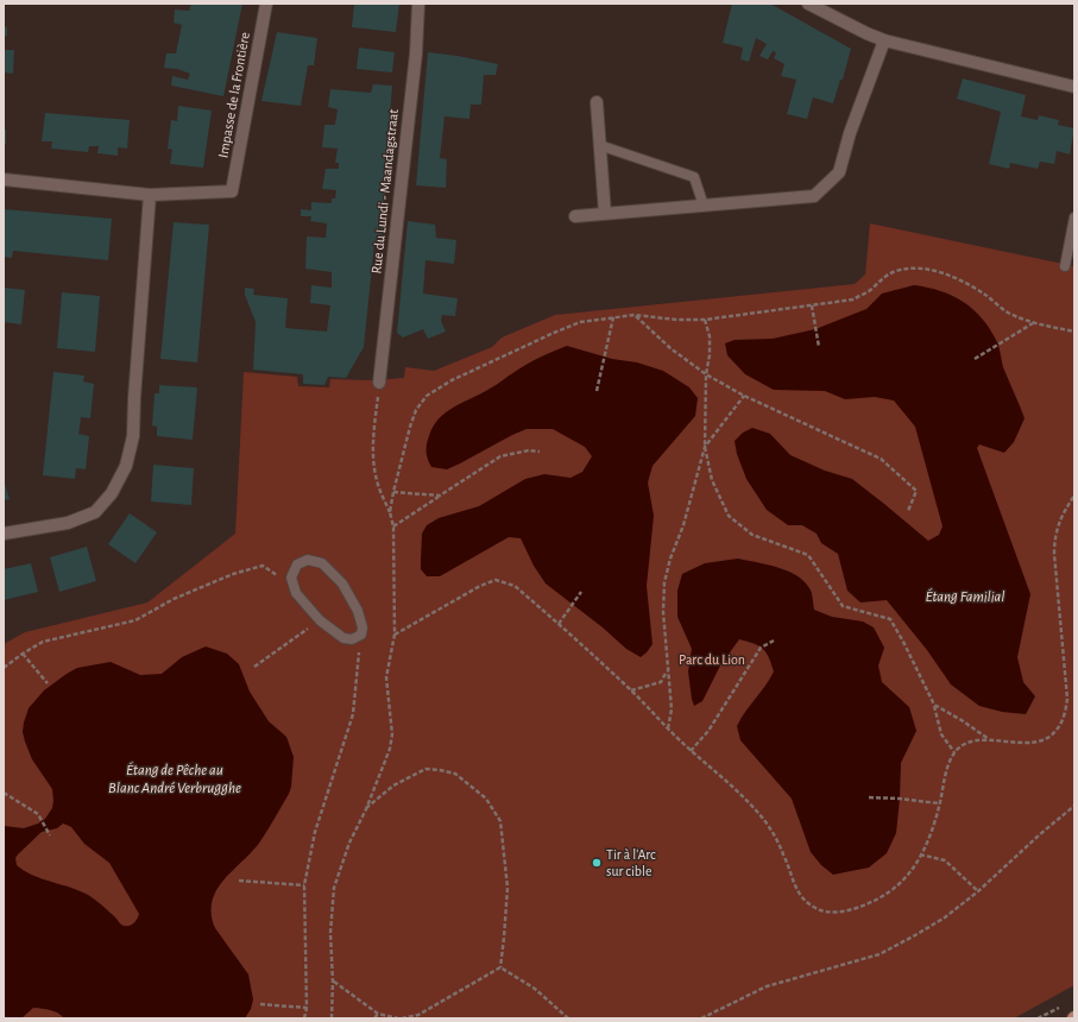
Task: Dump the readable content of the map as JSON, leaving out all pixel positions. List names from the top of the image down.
{
  "streets": {
    "street": ["Impasse de la Frontière", "Rue du Lundi - Maandagstraat"]
  },
  "water": ["Étang Familial", "Étang de Pêche au Blanc André Verbrugghe"],
  "parks": ["Parc du Lion"],
  "places": ["Tir à l'Arc sur cible"]
}
